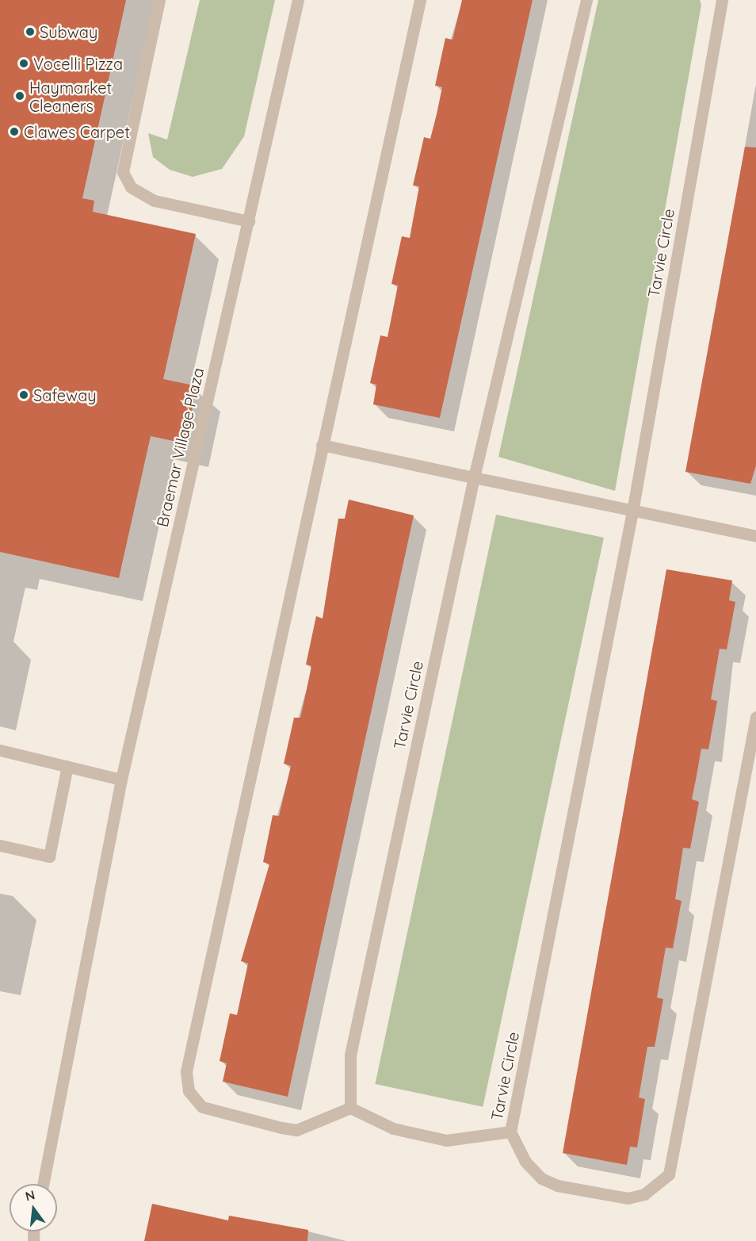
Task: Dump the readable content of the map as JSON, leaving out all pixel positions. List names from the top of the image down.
{
  "streets": {
    "street": ["Tarvie Circle", "Braemar Village Plaza"]
  },
  "places": [
    "Subway",
    "Vocelli Pizza",
    "Haymarket Cleaners",
    "Clawes Carpet",
    "Safeway"
  ],
  "north": "top"
}
